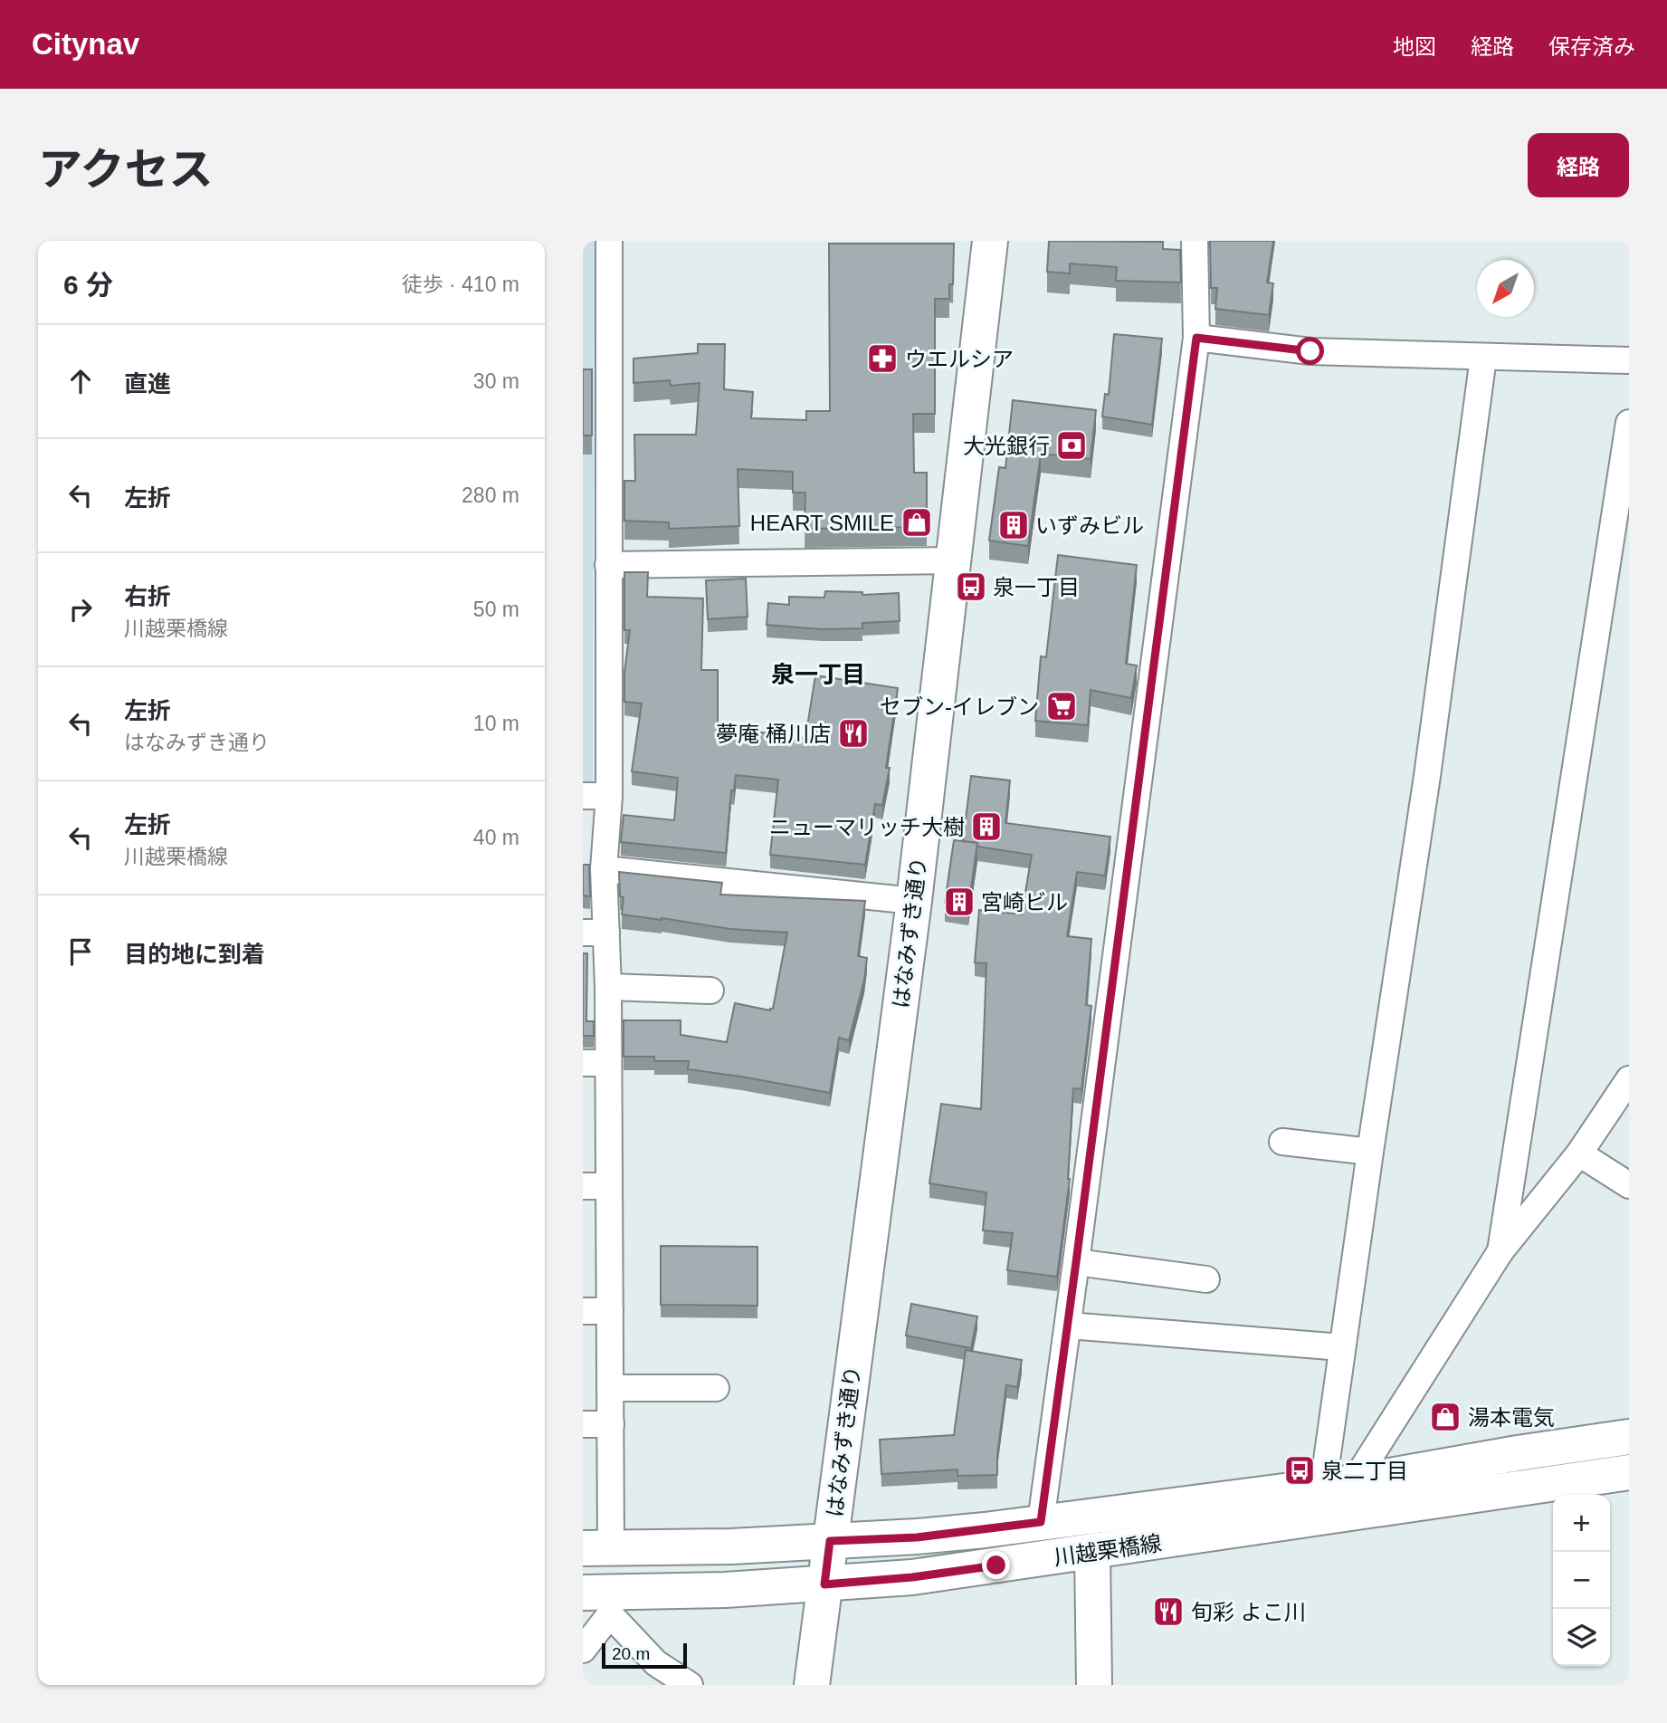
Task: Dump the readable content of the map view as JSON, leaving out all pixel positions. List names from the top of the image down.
{
  "streets": {
    "main road": ["はなみずき通り", "川越栗橋線"]
  },
  "crossings": [
    ["はなみずき通り", "川越栗橋線"]
  ],
  "districts": ["泉一丁目"],
  "places": {
    "pharmacy": ["ウエルシア"],
    "bank": ["大光銀行"],
    "shop": ["HEART SMILE", "湯本電気"],
    "building": ["いずみビル", "ニューマリッチ大樹", "宮崎ビル"],
    "bus stop": ["泉一丁目", "泉二丁目"],
    "supermarket": ["セブン-イレブン"],
    "restaurant": ["夢庵 桶川店", "旬彩 よこ川"]
  },
  "scale_bar": "20 m",
  "north": "bottom left",
  "page": {
    "header": "Citynav",
    "nav": ["地図", "経路", "保存済み"],
    "title": "アクセス",
    "buttons": "経路",
    "heading": ["6 分", "徒歩 · 410 m"],
    "list": [
      ["直進", "30 m"],
      ["左折", "280 m"],
      ["右折", "川越栗橋線", "50 m"],
      ["左折", "はなみずき通り", "10 m"],
      ["左折", "川越栗橋線", "40 m"],
      "目的地に到着"
    ],
    "map_buttons": ["+", "−"],
    "scale": "20 m"
  }
}
